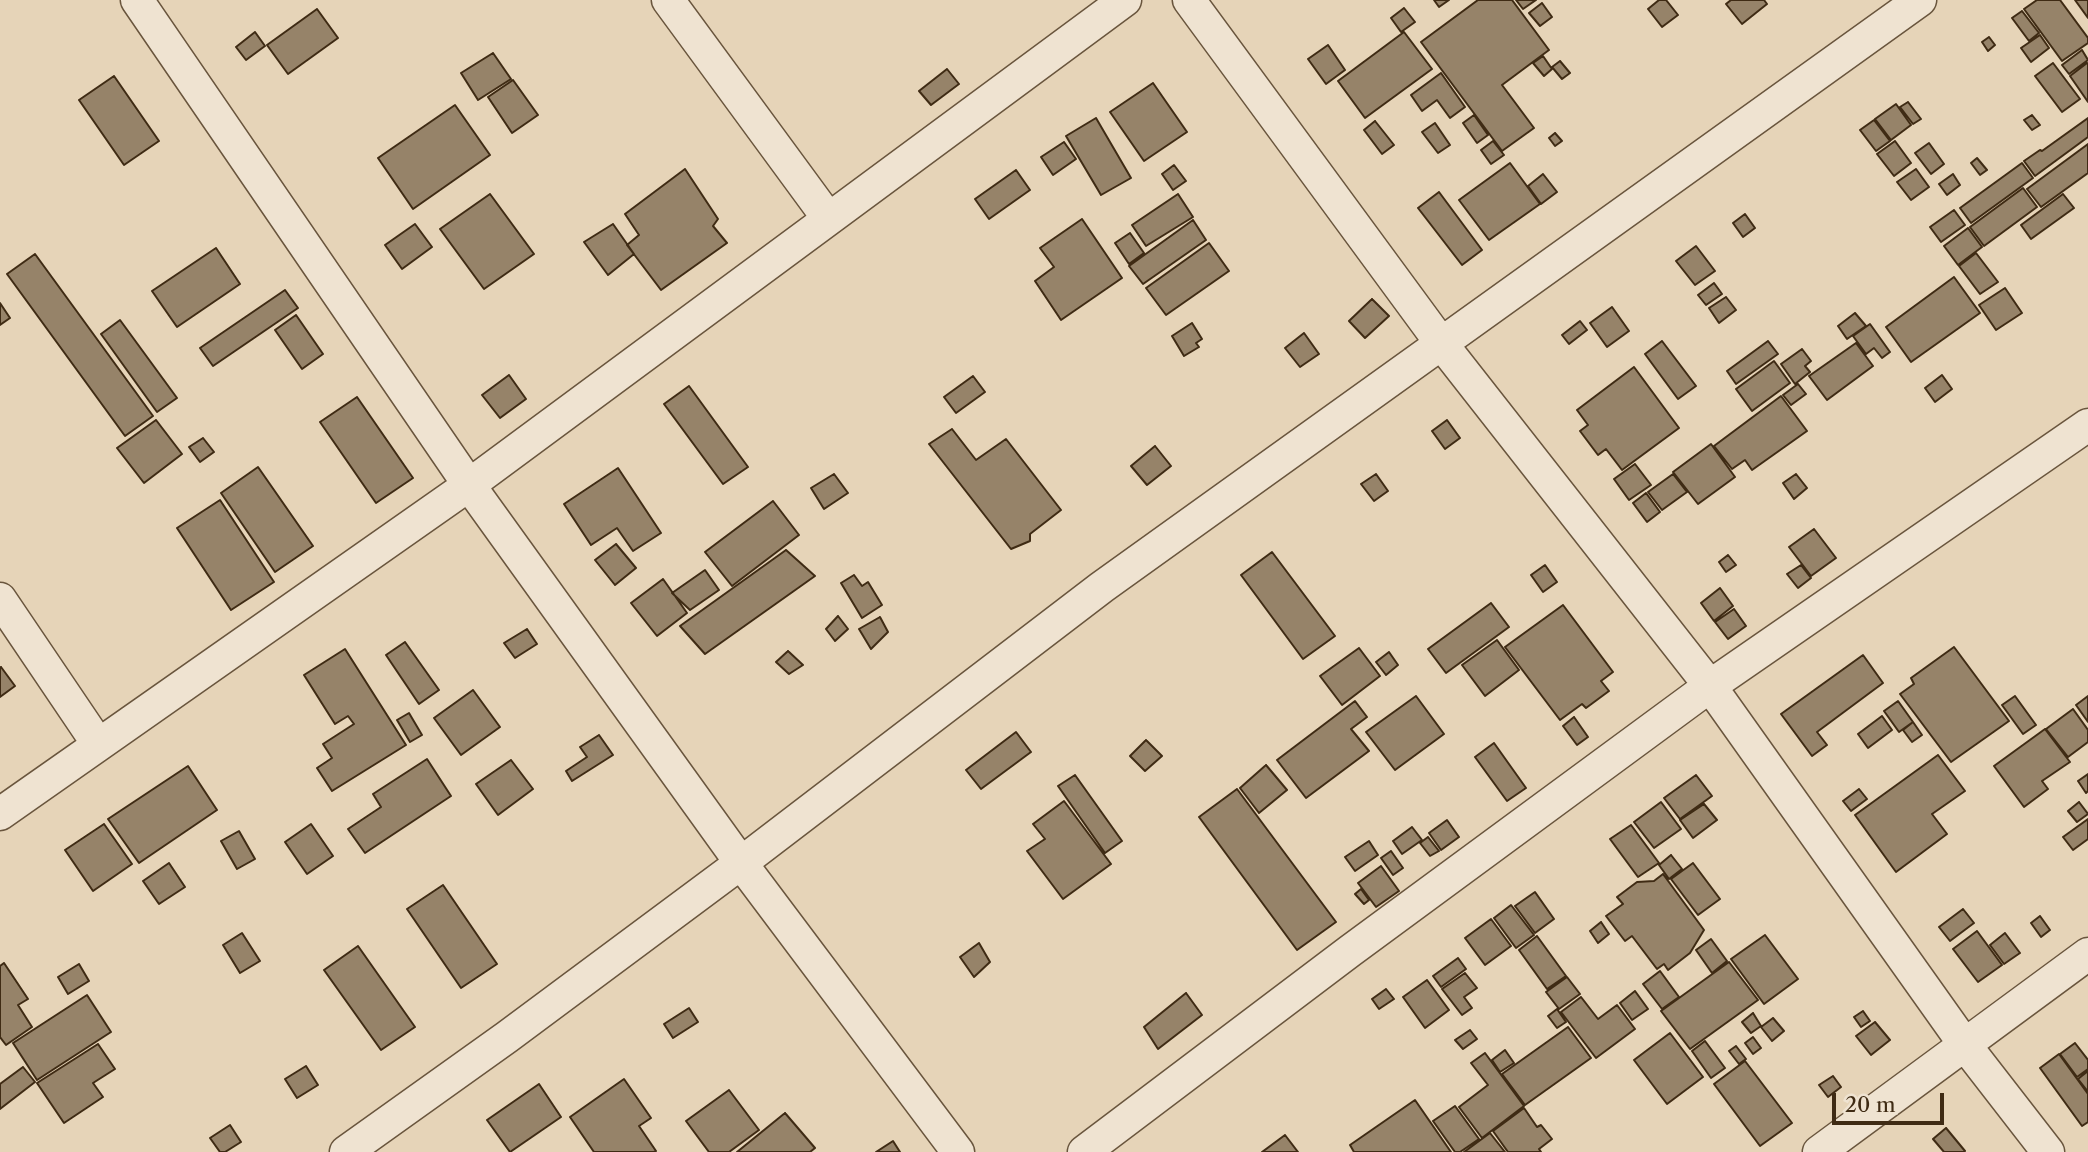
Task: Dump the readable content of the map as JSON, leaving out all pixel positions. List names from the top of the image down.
{
  "scale_bar": "20 m"
}
